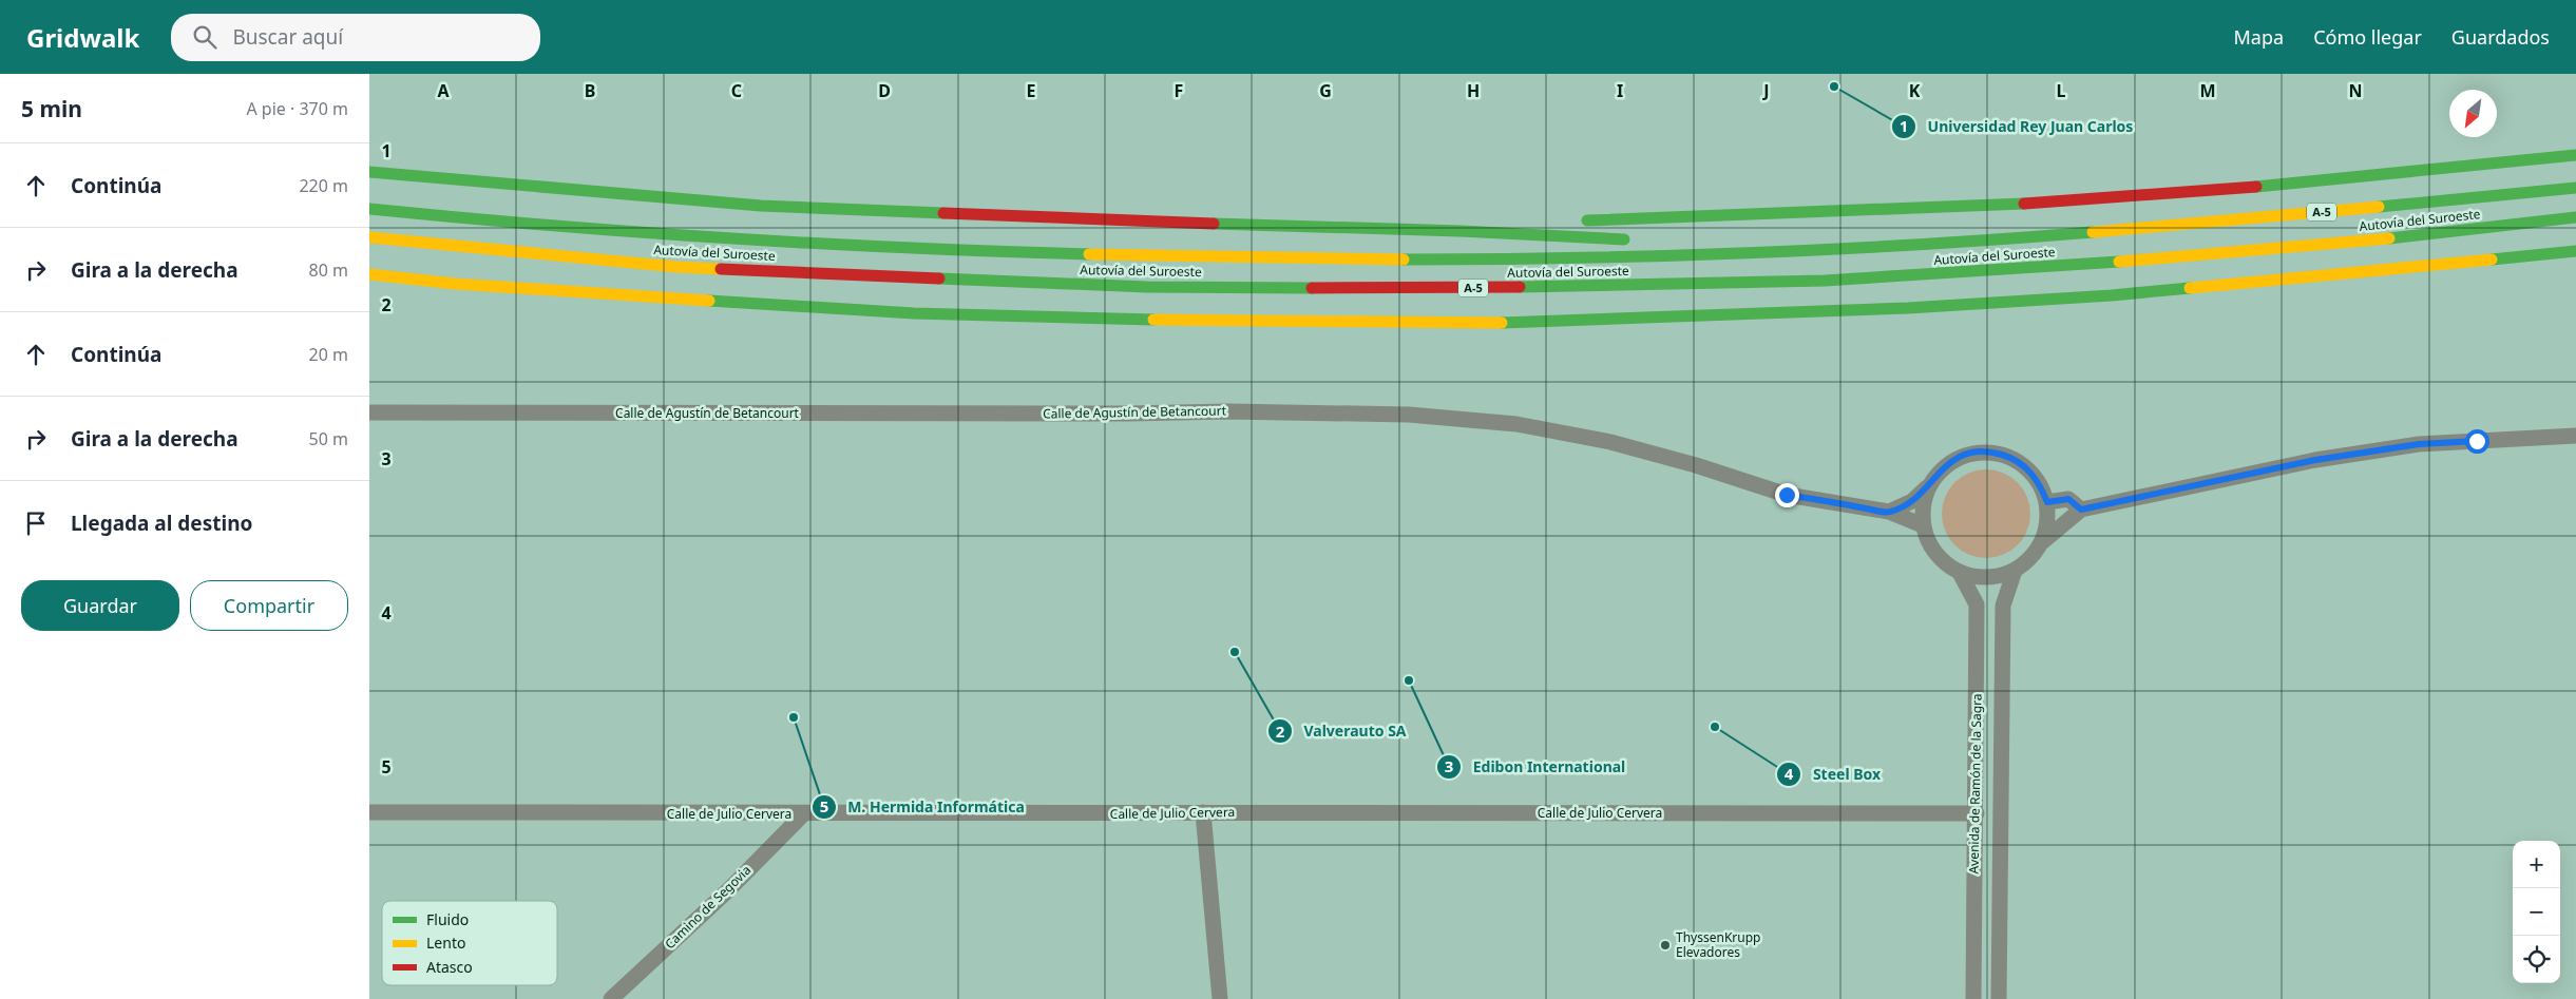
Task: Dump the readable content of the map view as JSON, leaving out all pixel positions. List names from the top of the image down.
{
  "streets": {
    "highway": ["A-5", "Autovía del Suroeste"],
    "street": [
      "Calle de Agustín de Betancourt",
      "Avenida de Ramón de la Sagra",
      "Calle de Julio Cervera",
      "Camino de Segovia"
    ]
  },
  "crossings": [
    ["Calle de Agustín de Betancourt", "Avenida de Ramón de la Sagra"],
    ["Avenida de Ramón de la Sagra", "Calle de Julio Cervera"],
    ["Calle de Julio Cervera", "Camino de Segovia"]
  ],
  "places": [
    "Universidad Rey Juan Carlos",
    "Valverauto SA",
    "Edibon International",
    "M. Hermida Informática",
    "Steel Box",
    "ThyssenKrupp Elevadores"
  ],
  "legend": ["Fluido", "Lento", "Atasco"],
  "north": "bottom left",
  "page": {
    "header": "Gridwalk",
    "search": "Buscar aquí",
    "nav": ["Mapa", "Cómo llegar", "Guardados"],
    "heading": ["5 min", "A pie · 370 m"],
    "list": [
      ["Continúa", "220 m"],
      ["Gira a la derecha", "80 m"],
      ["Continúa", "20 m"],
      ["Gira a la derecha", "50 m"],
      "Llegada al destino"
    ],
    "buttons": ["Guardar", "Compartir"],
    "map_buttons": ["+", "−"]
  },
  "grid": {
    "columns": [
      "A",
      "B",
      "C",
      "D",
      "E",
      "F",
      "G",
      "H",
      "I",
      "J",
      "K",
      "L",
      "M",
      "N"
    ],
    "rows": [
      "1",
      "2",
      "3",
      "4",
      "5"
    ]
  }
}
